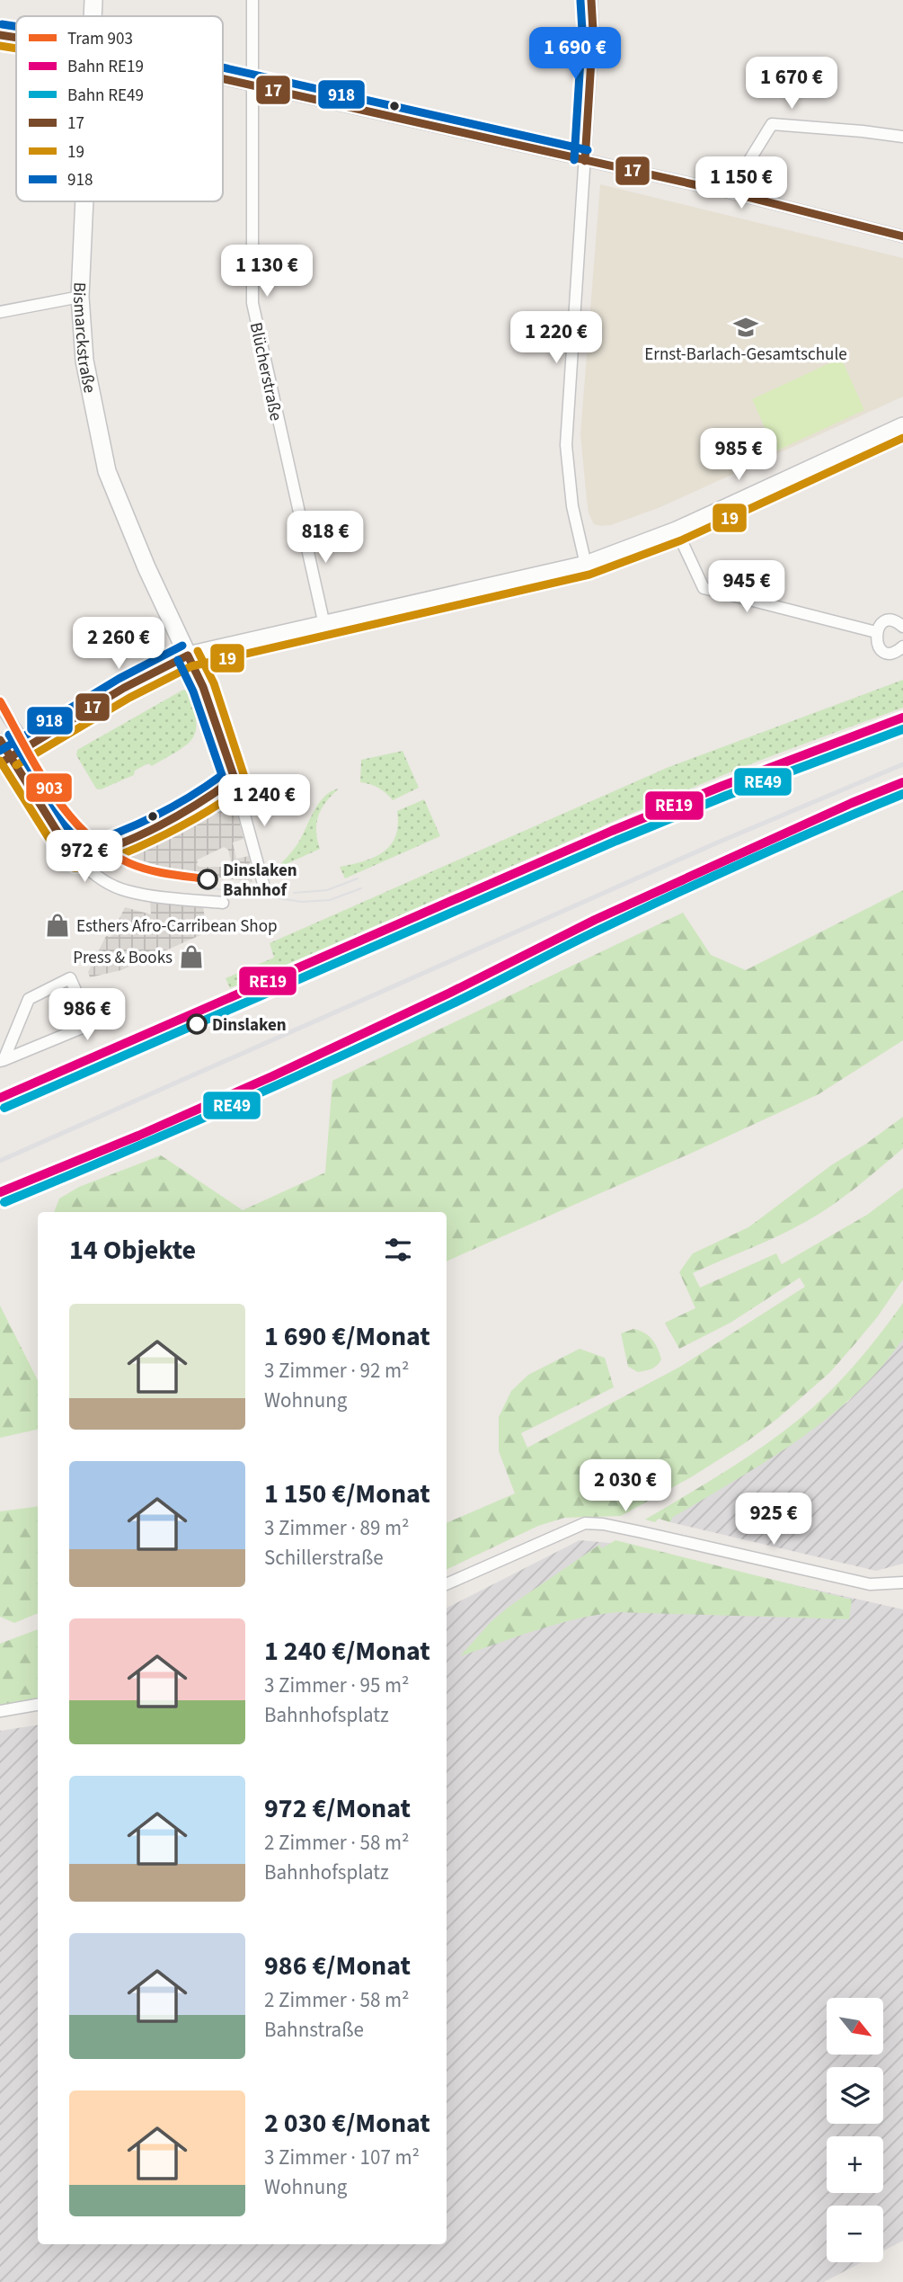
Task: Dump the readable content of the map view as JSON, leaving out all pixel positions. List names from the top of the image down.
{
  "streets": {
    "main road": ["Bismarckstraße"],
    "street": ["Blücherstraße"]
  },
  "places": {
    "school or university": ["Ernst-Barlach-Gesamtschule"],
    "other": ["Dinslaken Bahnhof", "Dinslaken"],
    "shop": ["Esthers Afro-Carribean Shop", "Press & Books"]
  },
  "lines": [
    "transit line 17",
    "transit line 918",
    "transit line 19",
    "tram line 903",
    "rail line RE19",
    "rail line RE49"
  ],
  "legend": [
    "Tram 903",
    "Bahn RE19",
    "Bahn RE49",
    "17",
    "19",
    "918"
  ],
  "north": "bottom right",
  "page": {
    "price": [
      "1 690 €",
      "1 670 €",
      "1 150 €",
      "1 130 €",
      "1 220 €",
      "985 €",
      "818 €",
      "945 €",
      "2 260 €",
      "1 240 €",
      "972 €",
      "986 €",
      "2 030 €",
      "925 €"
    ],
    "heading": "14 Objekte",
    "list": [
      {
        "name": "1 690 €/Monat",
        "note": "3 Zimmer · 92 m² · Wohnung"
      },
      {
        "name": "1 150 €/Monat",
        "note": "3 Zimmer · 89 m² · Schillerstraße"
      },
      {
        "name": "1 240 €/Monat",
        "note": "3 Zimmer · 95 m² · Bahnhofsplatz"
      },
      {
        "name": "972 €/Monat",
        "note": "2 Zimmer · 58 m² · Bahnhofsplatz"
      },
      {
        "name": "986 €/Monat",
        "note": "2 Zimmer · 58 m² · Bahnstraße"
      },
      {
        "name": "2 030 €/Monat",
        "note": "3 Zimmer · 107 m² · Wohnung"
      }
    ],
    "map_buttons": ["+", "−"]
  }
}
